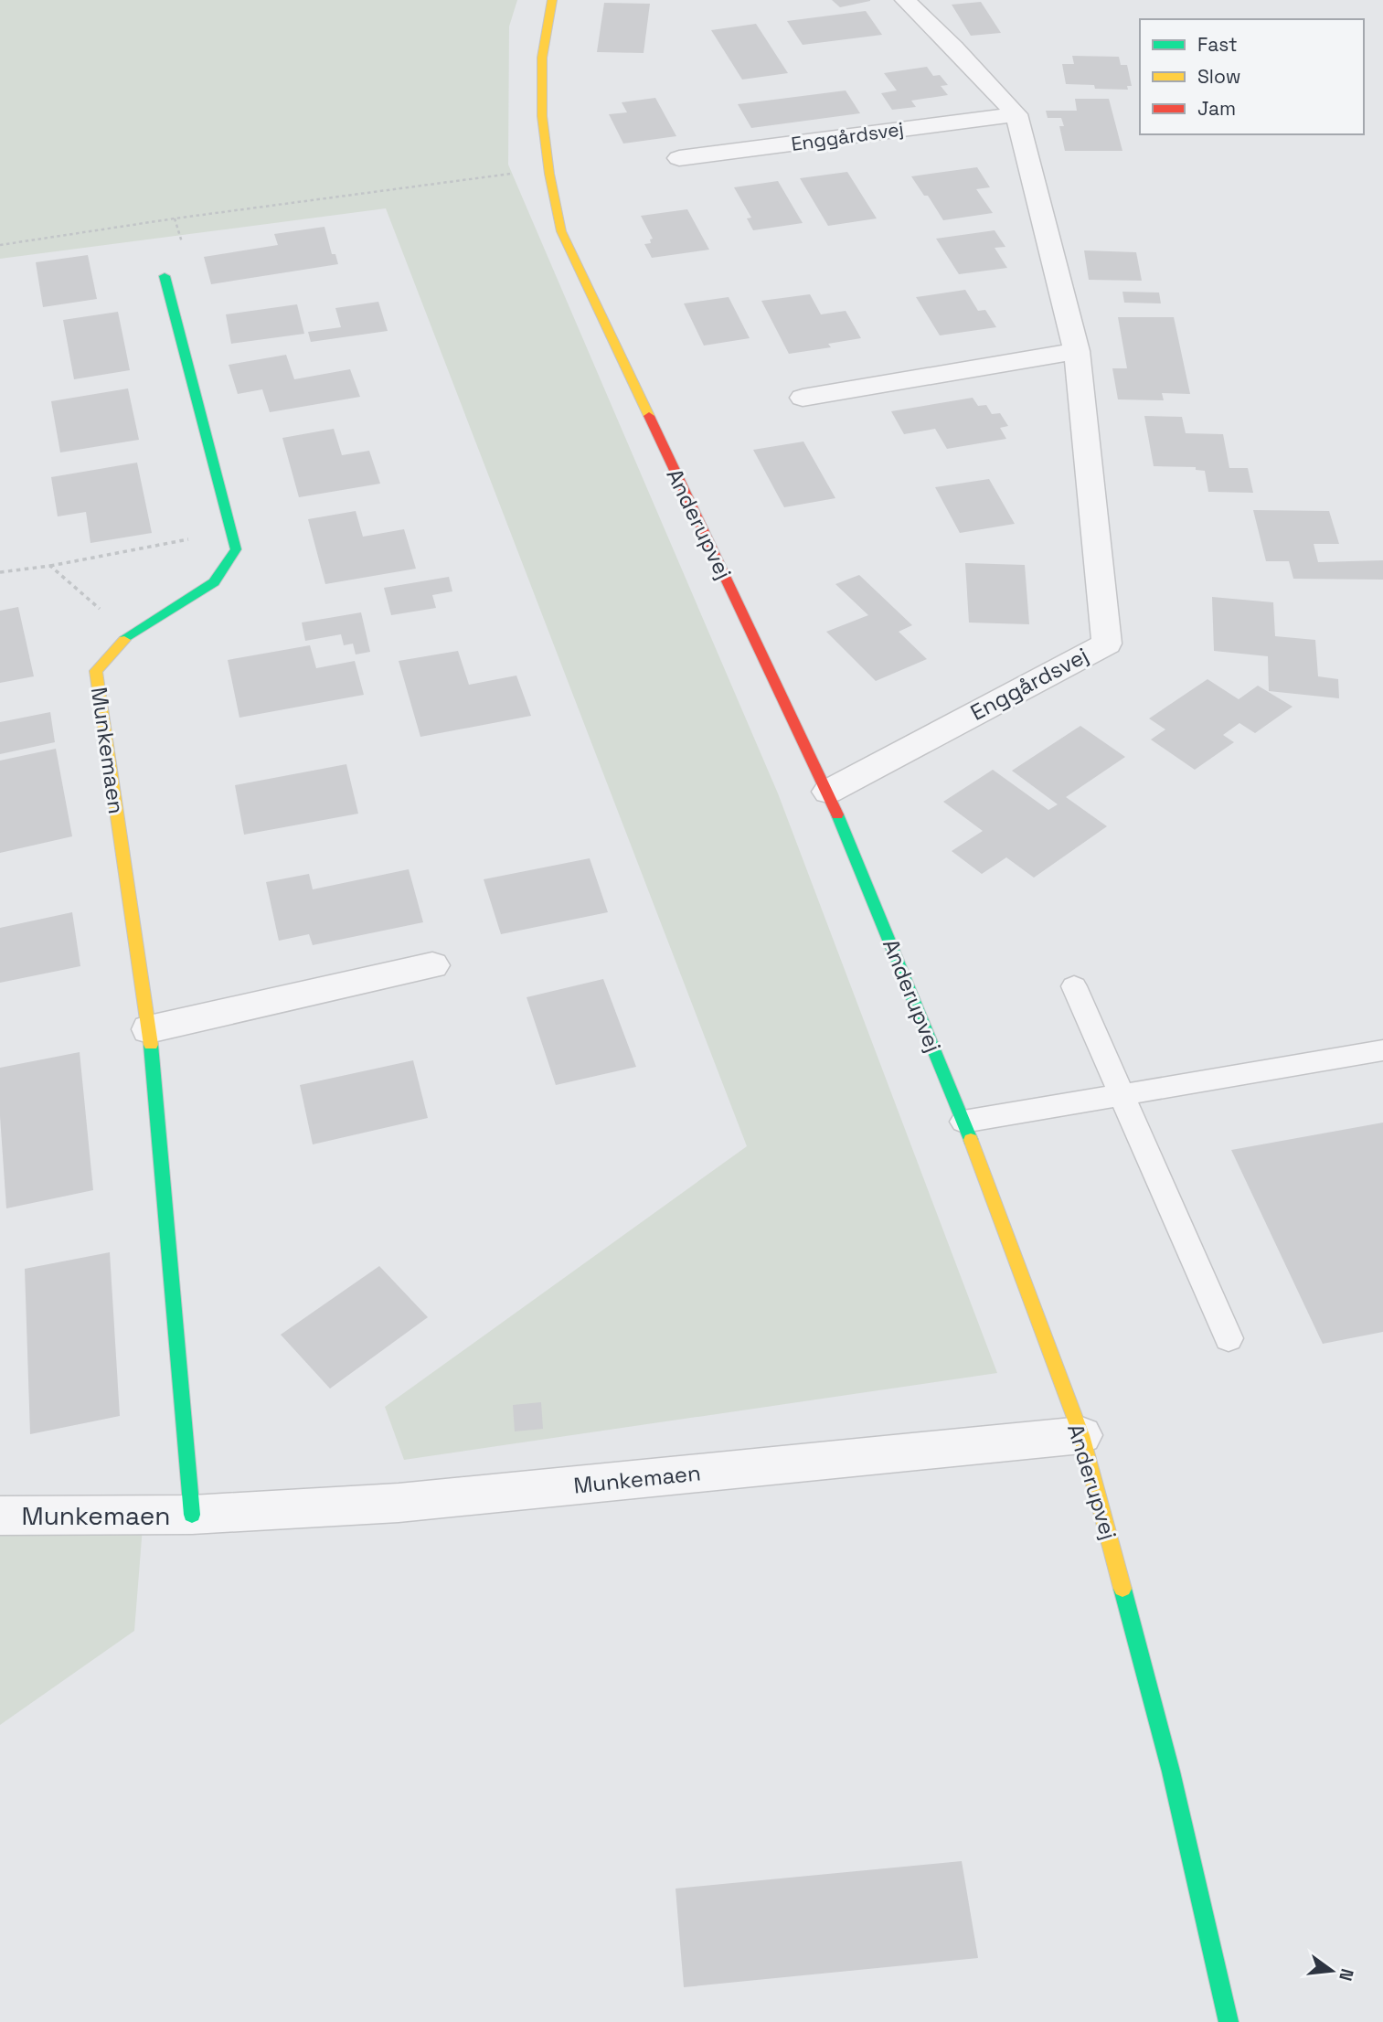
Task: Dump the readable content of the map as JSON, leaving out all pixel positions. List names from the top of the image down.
{
  "streets": {
    "street": ["Enggårdsvej", "Anderupvej", "Munkemaen"]
  },
  "crossings": [
    ["Enggårdsvej", "Anderupvej"],
    ["Anderupvej", "Munkemaen"]
  ],
  "legend": ["Fast", "Slow", "Jam"],
  "north": "right"
}
